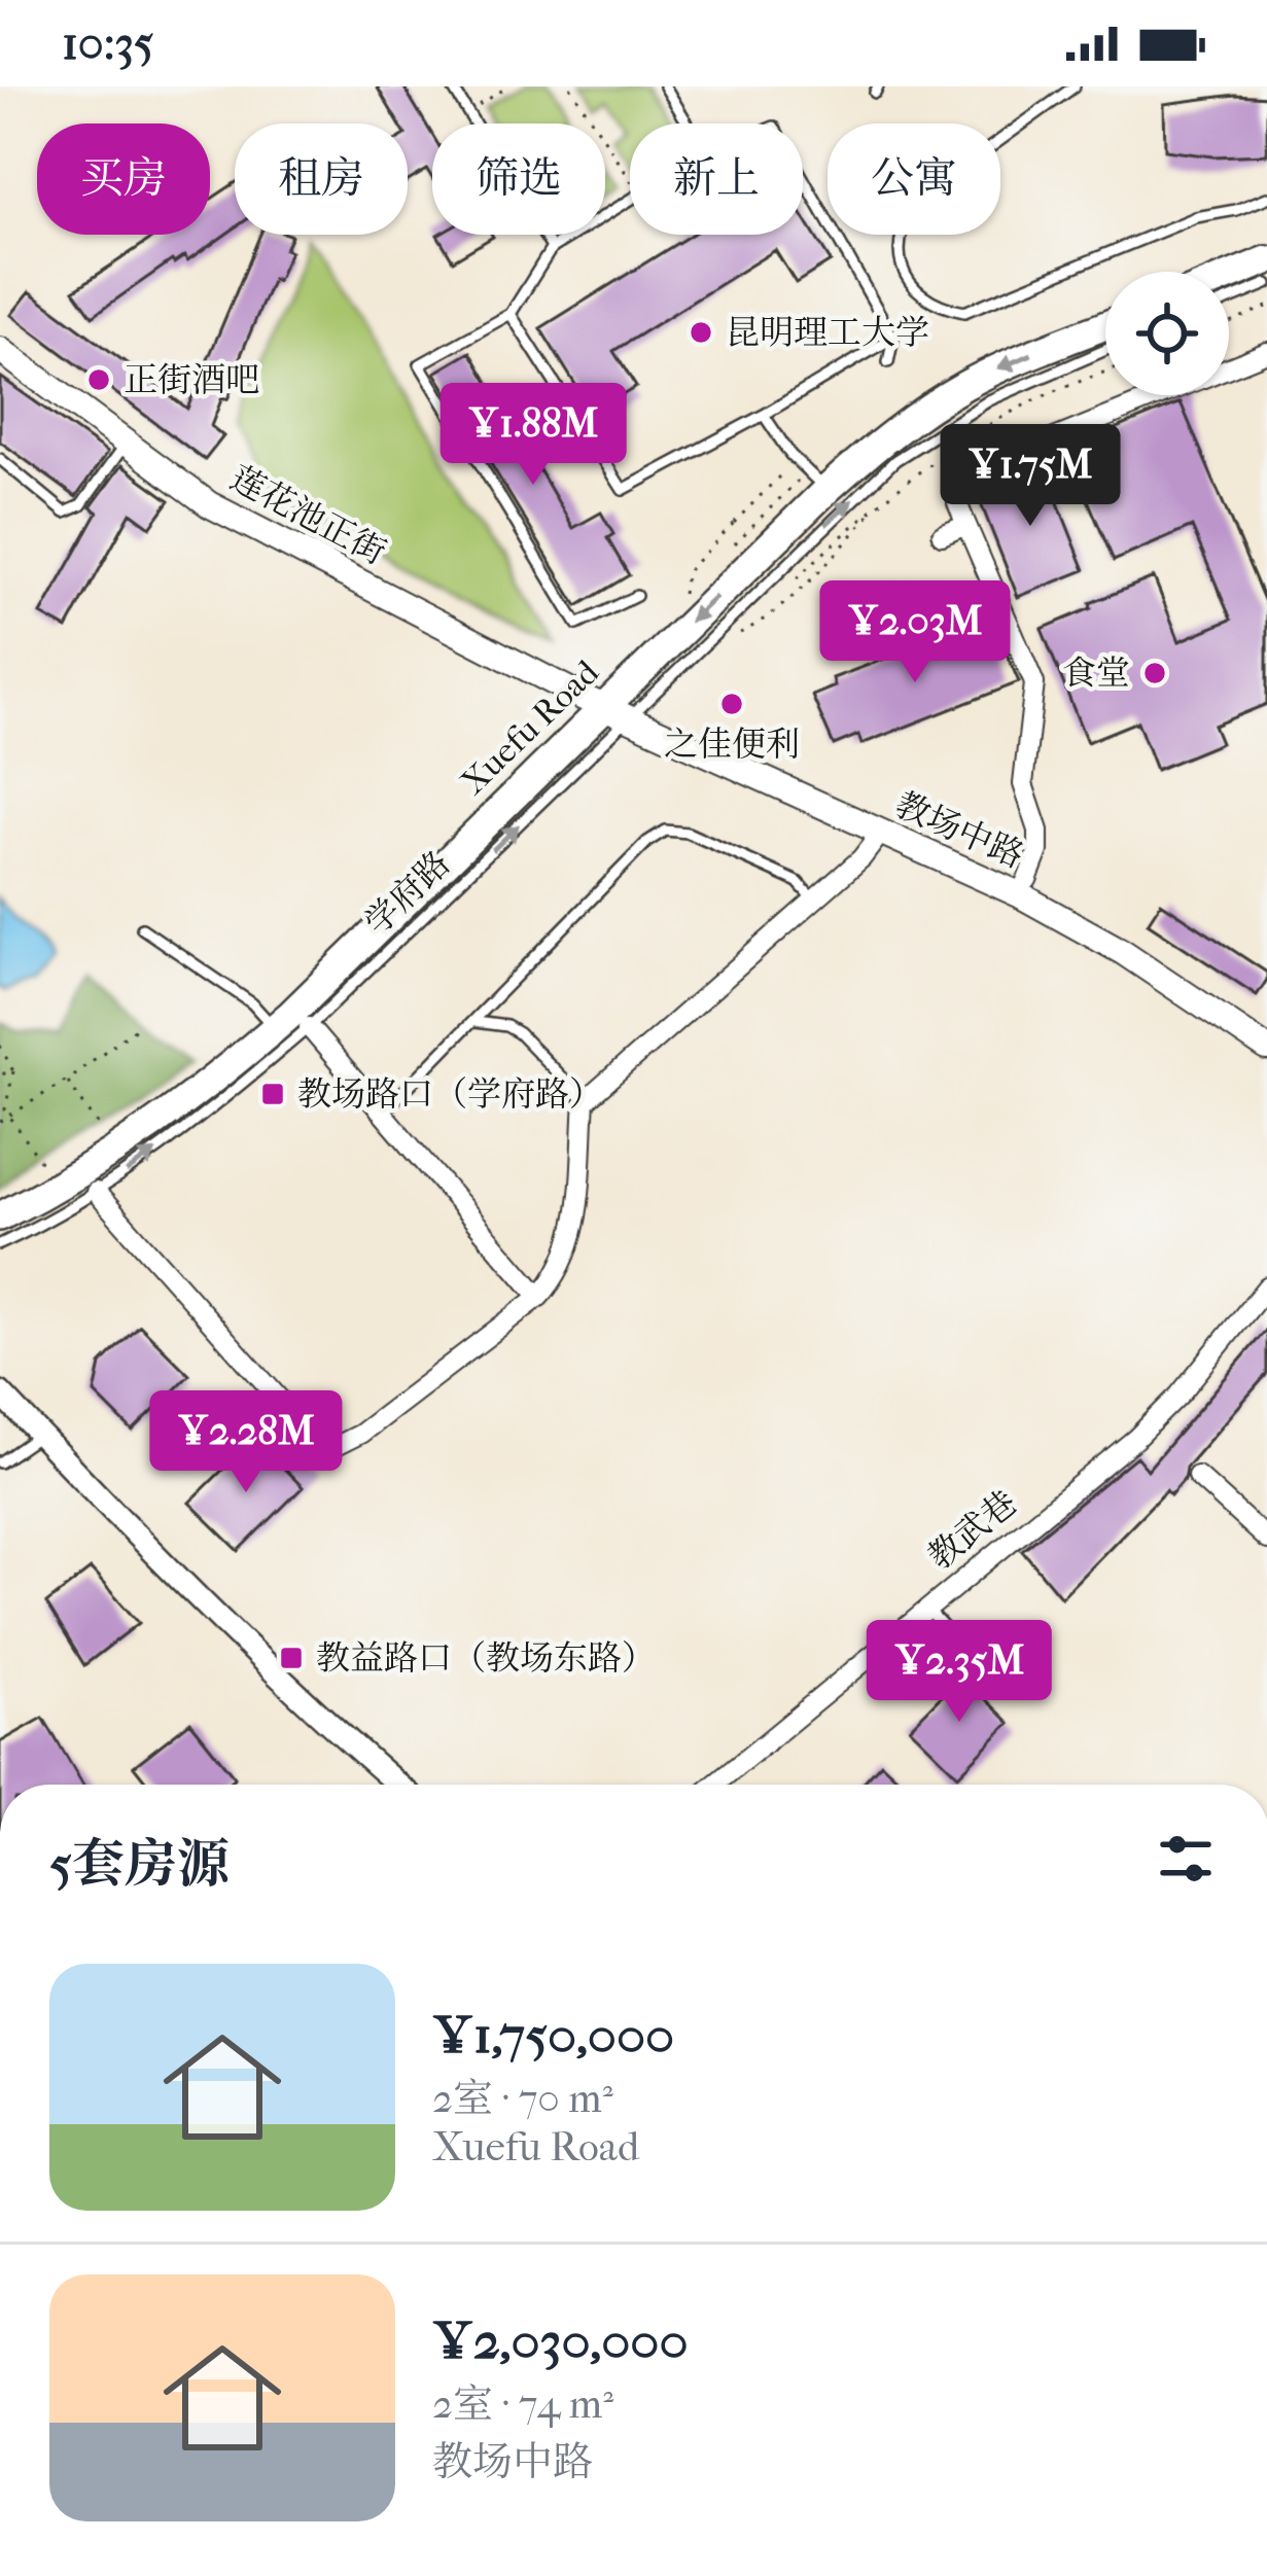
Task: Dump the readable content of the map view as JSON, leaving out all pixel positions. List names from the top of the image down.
{
  "streets": {
    "main road": ["莲花池正街", "Xuefu Road", "教场中路"],
    "street": ["教武巷"],
    "lane": ["学府路"]
  },
  "crossings": [
    ["莲花池正街", "Xuefu Road"],
    ["莲花池正街", "教场中路"],
    ["莲花池正街", "学府路"],
    ["Xuefu Road", "教场中路"],
    ["Xuefu Road", "学府路"],
    ["教场中路", "学府路"]
  ],
  "one_way": ["Xuefu Road", "学府路"],
  "places": {
    "other": [
      "昆明理工大学",
      "正街酒吧",
      "食堂",
      "之佳便利"
    ],
    "transit": ["教场路口（学府路）", "教益路口（教场东路）"]
  },
  "page": {
    "status": "10:35",
    "chip": [
      "买房",
      "租房",
      "筛选",
      "新上",
      "公寓"
    ],
    "price": [
      "¥1.88M",
      "¥1.75M",
      "¥2.03M",
      "¥2.28M",
      "¥2.35M"
    ],
    "heading": "5套房源",
    "list": [
      {
        "name": "¥1,750,000",
        "note": "2室 · 70 m² · Xuefu Road"
      },
      {
        "name": "¥2,030,000",
        "note": "2室 · 74 m² · 教场中路"
      }
    ]
  }
}
